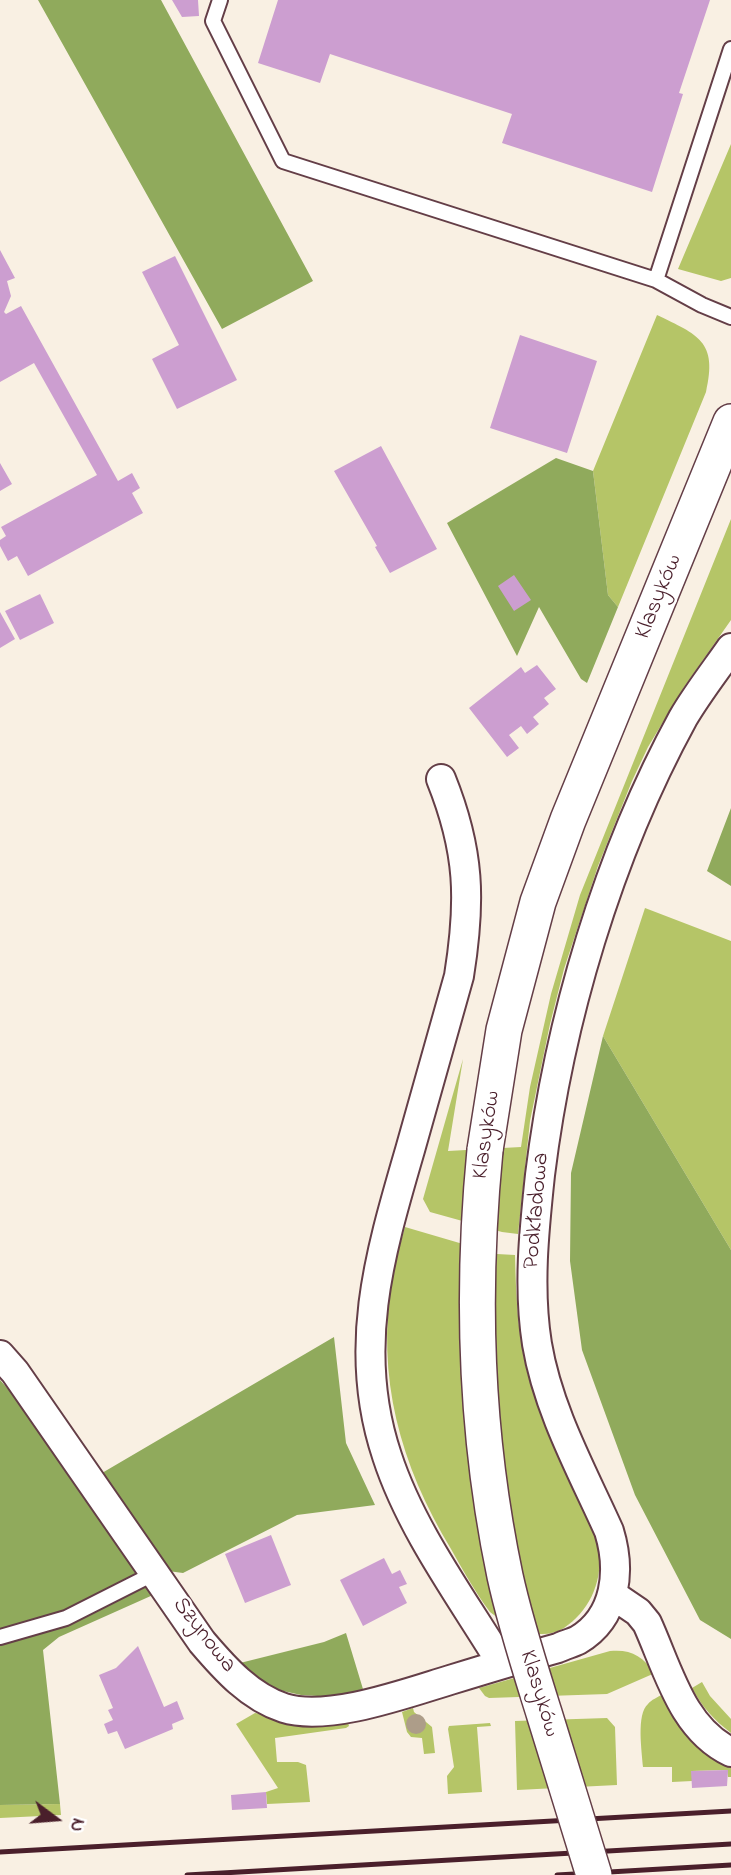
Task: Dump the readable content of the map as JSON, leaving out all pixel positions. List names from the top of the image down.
{
  "streets": {
    "street": ["Klasyków", "Podkładowa", "Szynowa"]
  },
  "crossings": [
    ["Podkładowa", "Szynowa"]
  ],
  "north": "right"
}
